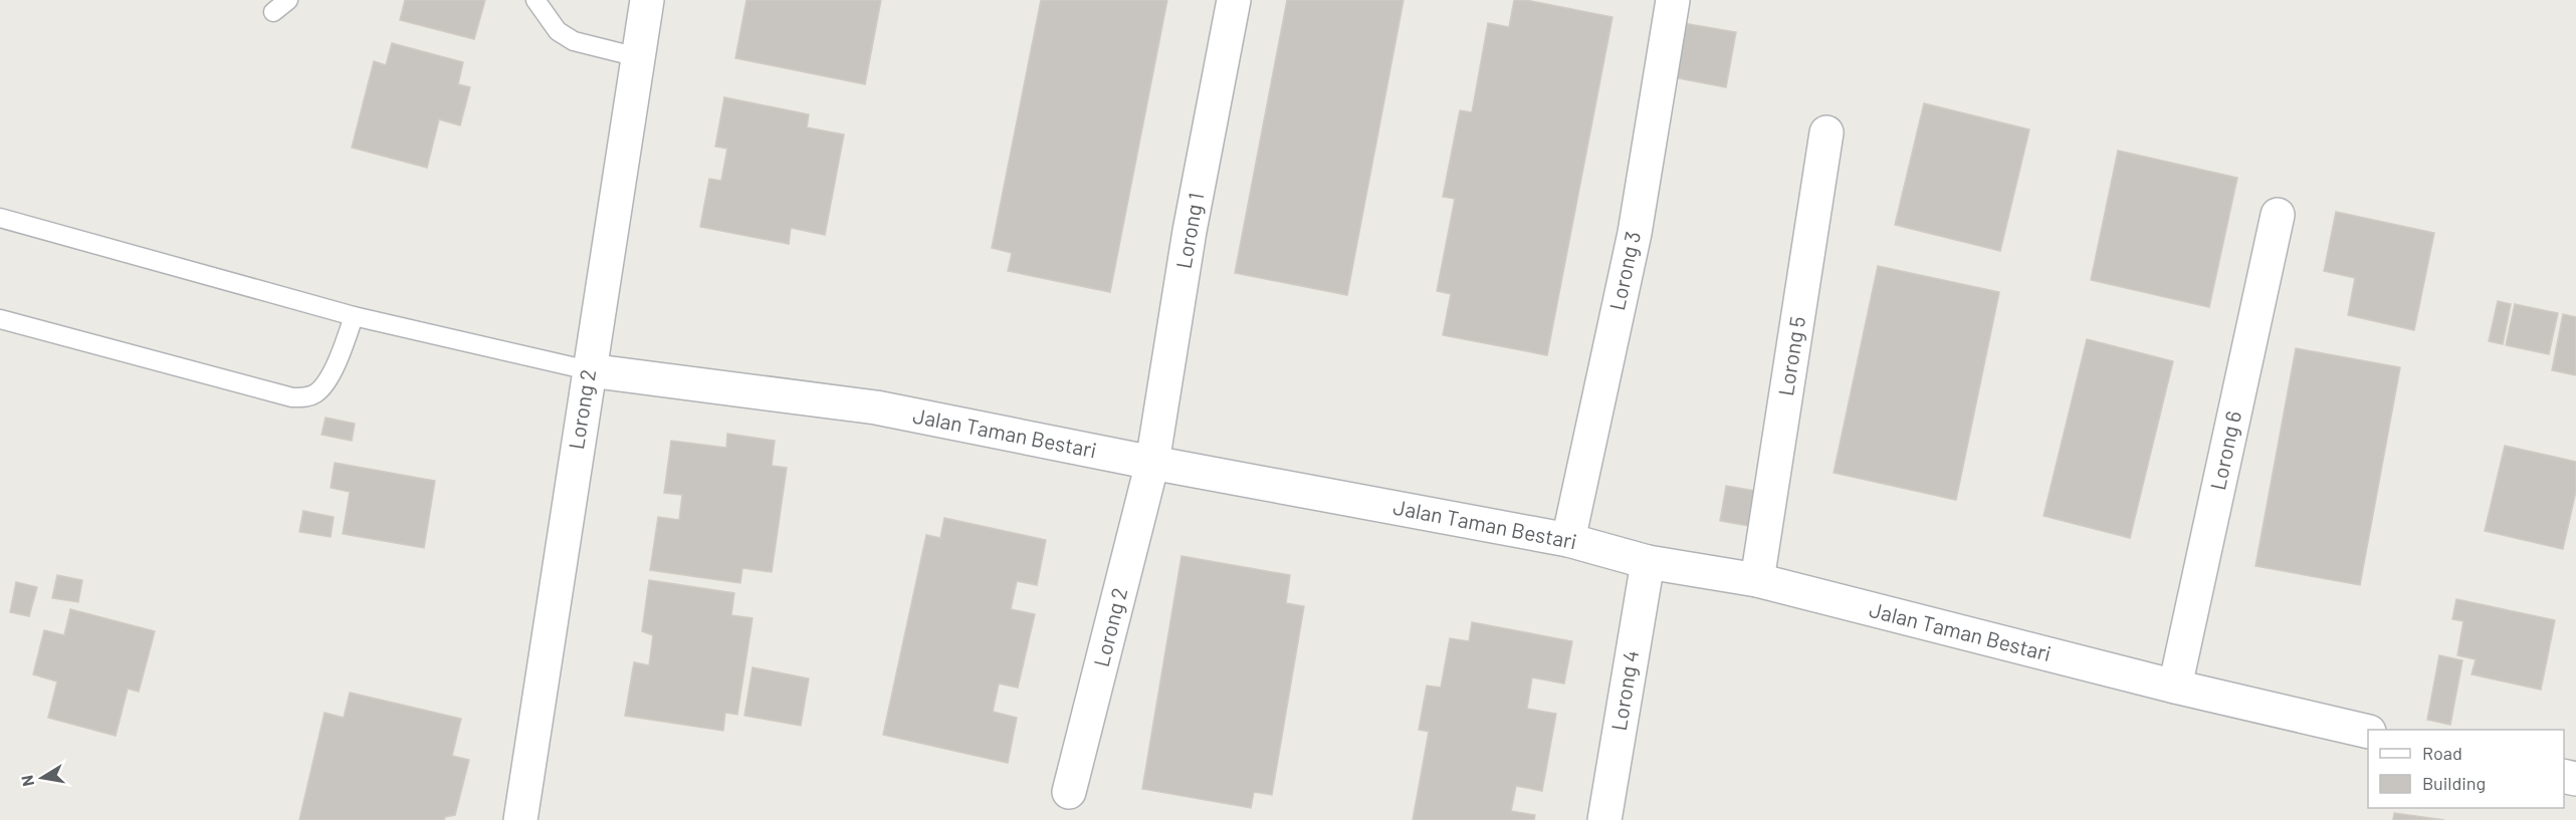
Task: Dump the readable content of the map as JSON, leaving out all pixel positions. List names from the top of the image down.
{
  "streets": {
    "street": [
      "Lorong 1",
      "Lorong 3",
      "Lorong 5",
      "Lorong 2",
      "Jalan Taman Bestari",
      "Lorong 6",
      "Lorong 4"
    ]
  },
  "crossings": [
    ["Lorong 1", "Lorong 2"],
    ["Lorong 1", "Jalan Taman Bestari"],
    ["Lorong 3", "Jalan Taman Bestari"],
    ["Lorong 5", "Jalan Taman Bestari"],
    ["Lorong 2", "Jalan Taman Bestari"],
    ["Jalan Taman Bestari", "Lorong 6"],
    ["Jalan Taman Bestari", "Lorong 4"]
  ],
  "legend": ["Road", "Building"],
  "north": "left"
}
